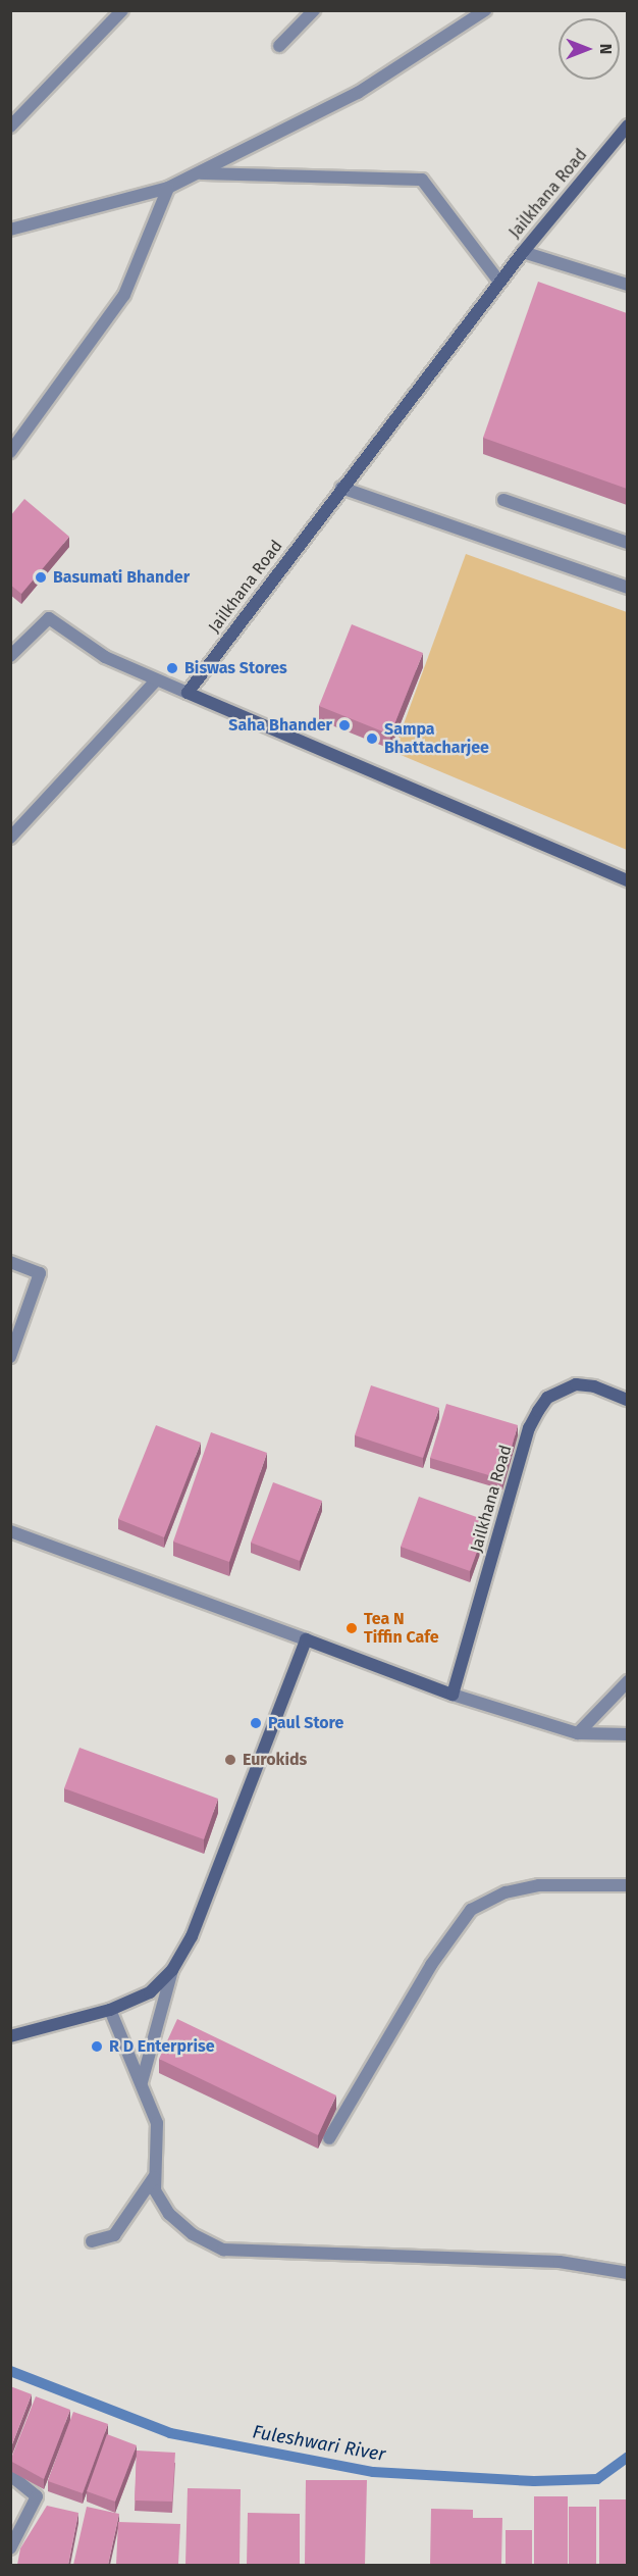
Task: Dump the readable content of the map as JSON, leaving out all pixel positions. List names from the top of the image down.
{
  "streets": {
    "street": ["Jailkhana Road"]
  },
  "water": ["Fuleshwari River"],
  "places": [
    "Basumati Bhander",
    "Biswas Stores",
    "Saha Bhander",
    "Sampa Bhattacharjee",
    "Tea N Tiffin Cafe",
    "Paul Store",
    "Eurokids",
    "R D Enterprise"
  ],
  "north": "right"
}
